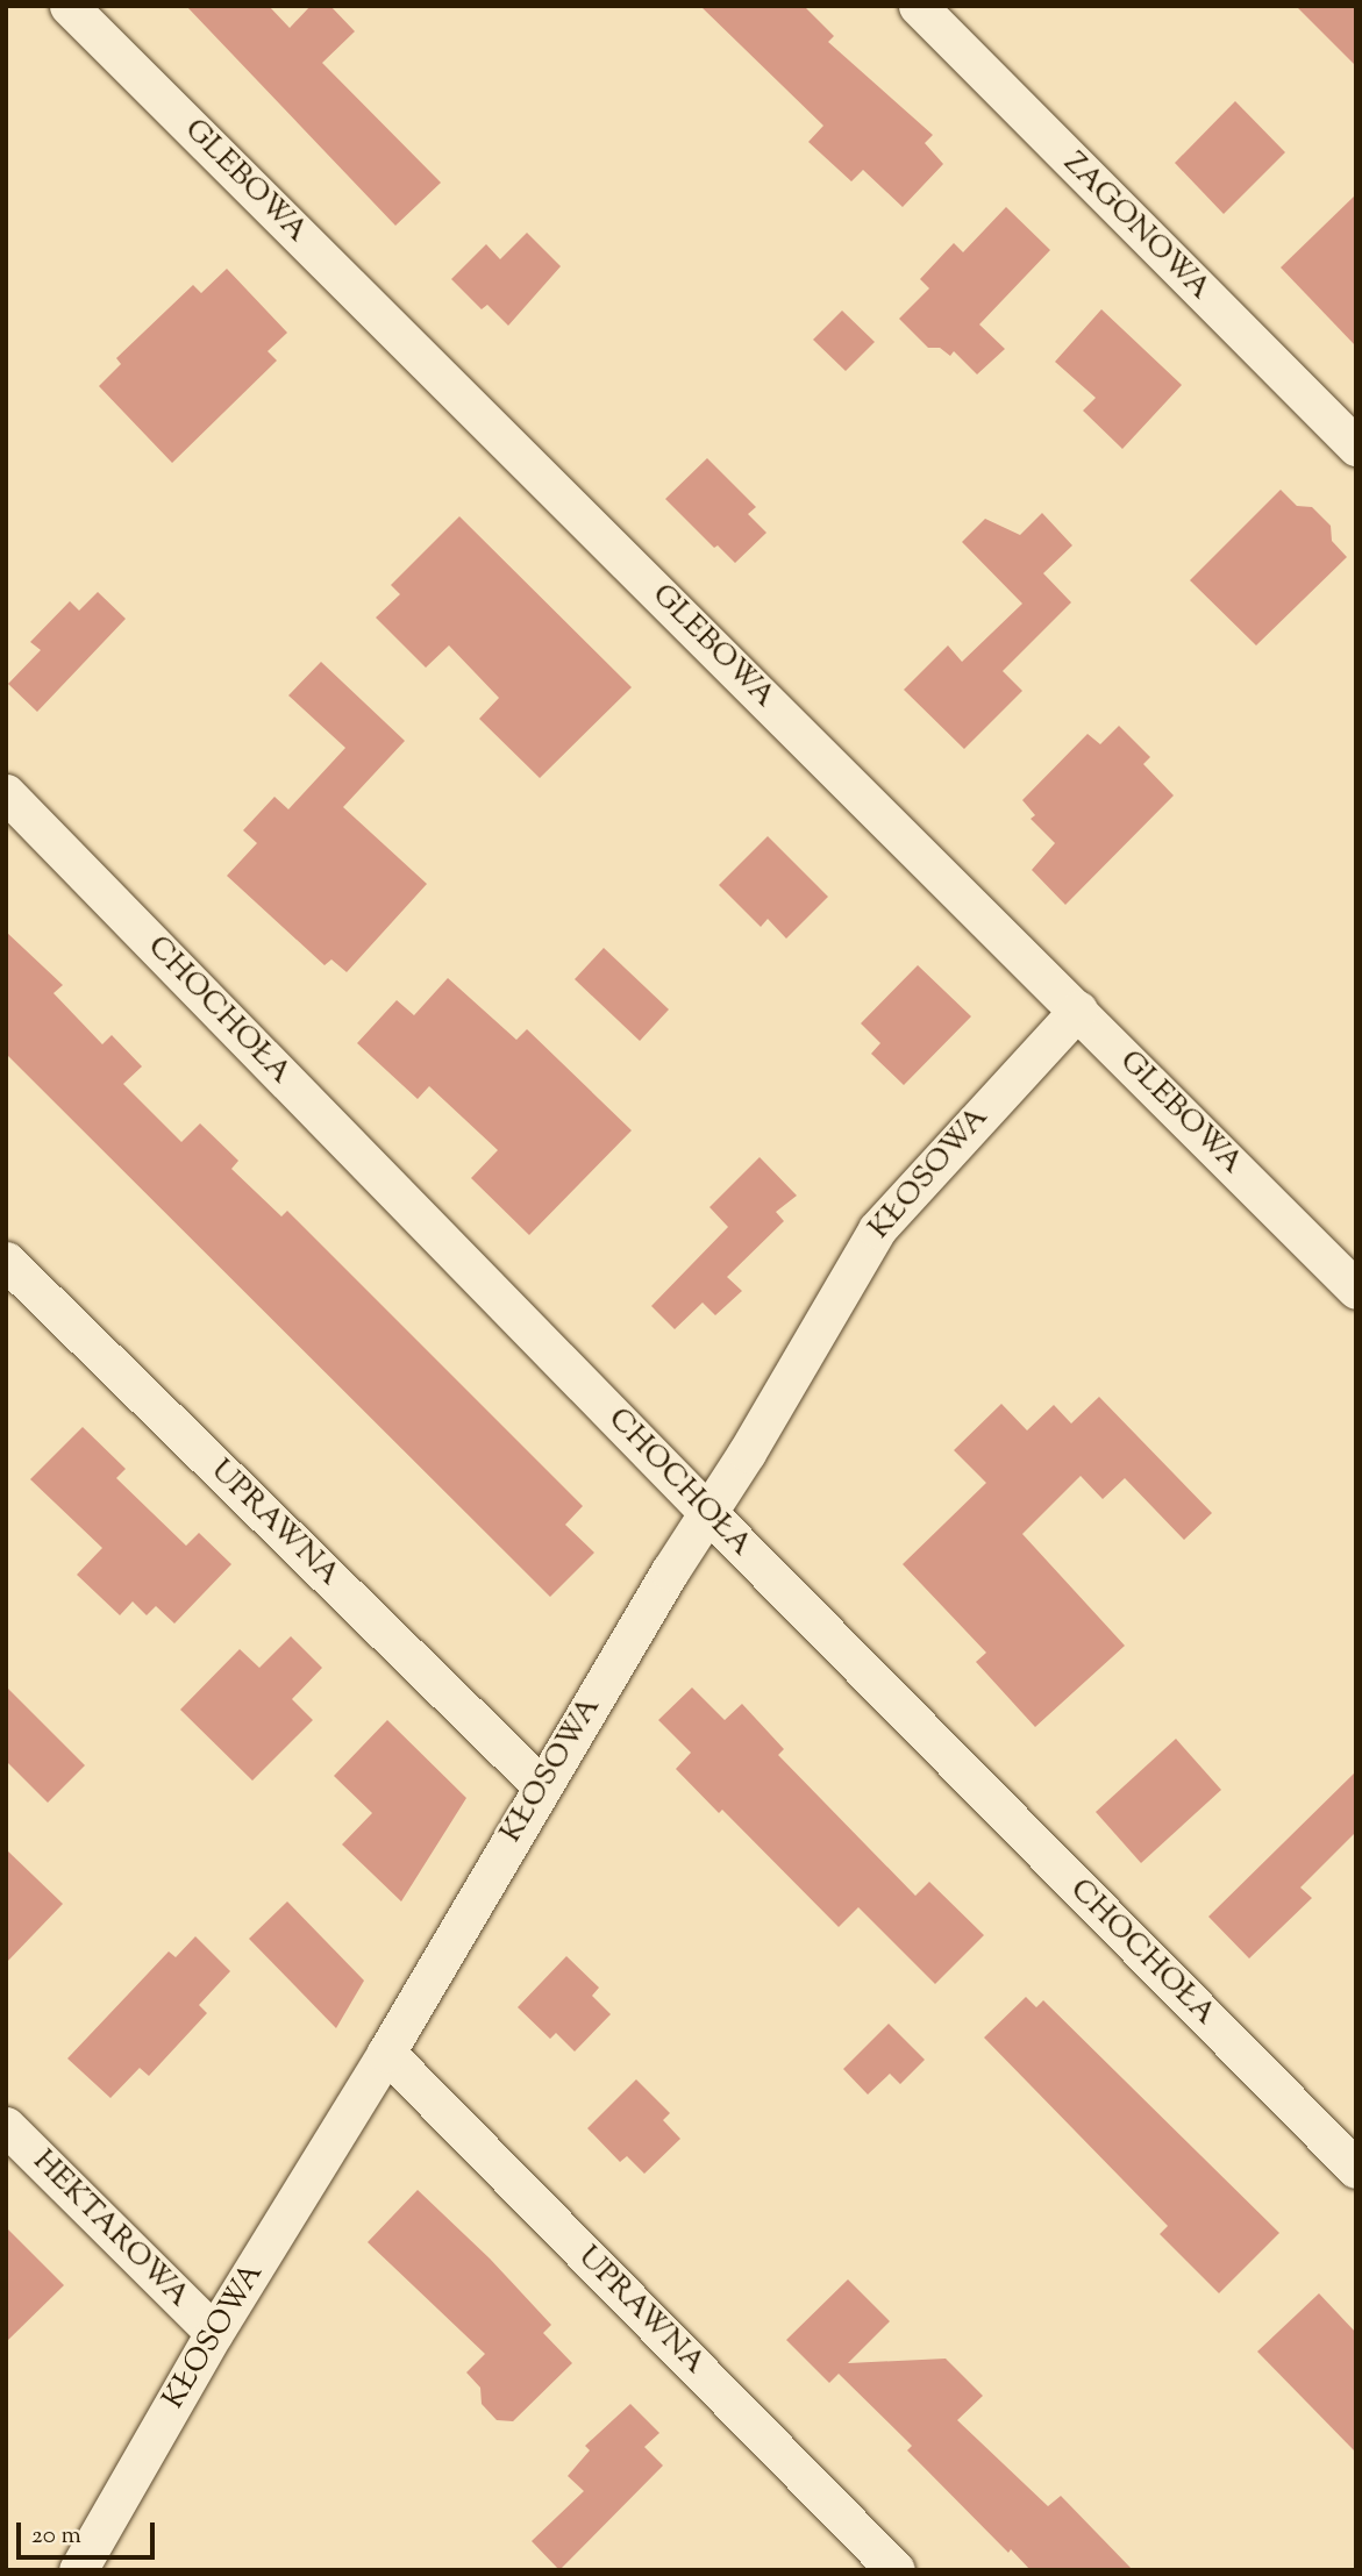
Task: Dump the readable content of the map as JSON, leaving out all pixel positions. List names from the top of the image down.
{
  "streets": {
    "street": [
      "GLEBOWA",
      "ZAGONOWA",
      "CHOCHOŁA",
      "KŁOSOWA",
      "UPRAWNA",
      "HEKTAROWA"
    ]
  },
  "crossings": [
    ["GLEBOWA", "KŁOSOWA"],
    ["CHOCHOŁA", "KŁOSOWA"],
    ["KŁOSOWA", "UPRAWNA"],
    ["KŁOSOWA", "HEKTAROWA"]
  ],
  "scale_bar": "20 m"
}
